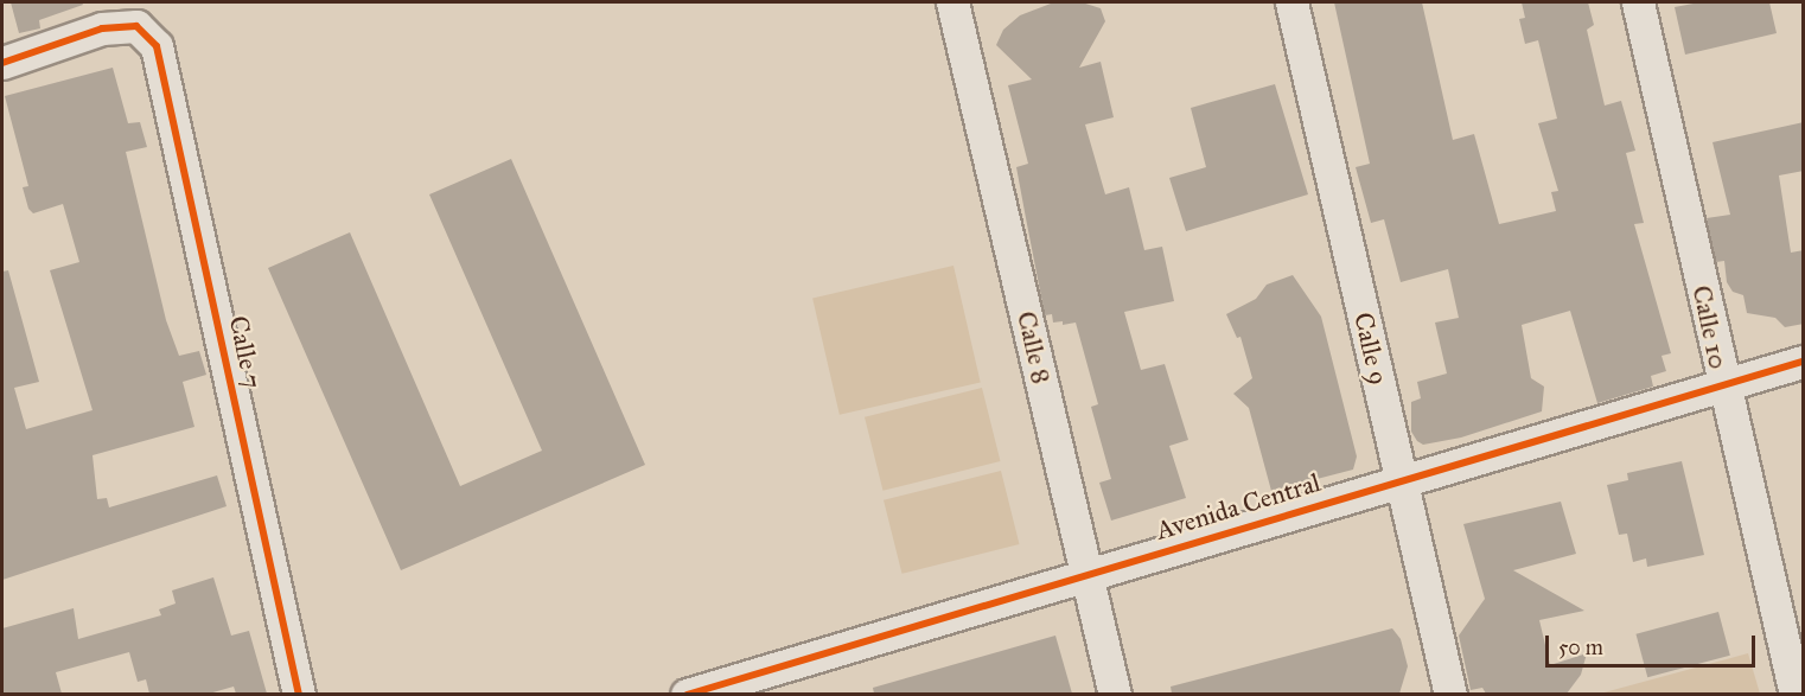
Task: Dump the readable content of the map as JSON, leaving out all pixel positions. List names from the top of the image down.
{
  "streets": {
    "street": [
      "Calle 10",
      "Calle 8",
      "Calle 9",
      "Calle 7",
      "Avenida Central"
    ]
  },
  "crossings": [
    ["Calle 10", "Avenida Central"],
    ["Calle 8", "Avenida Central"],
    ["Calle 9", "Avenida Central"]
  ],
  "scale_bar": "50 m"
}
